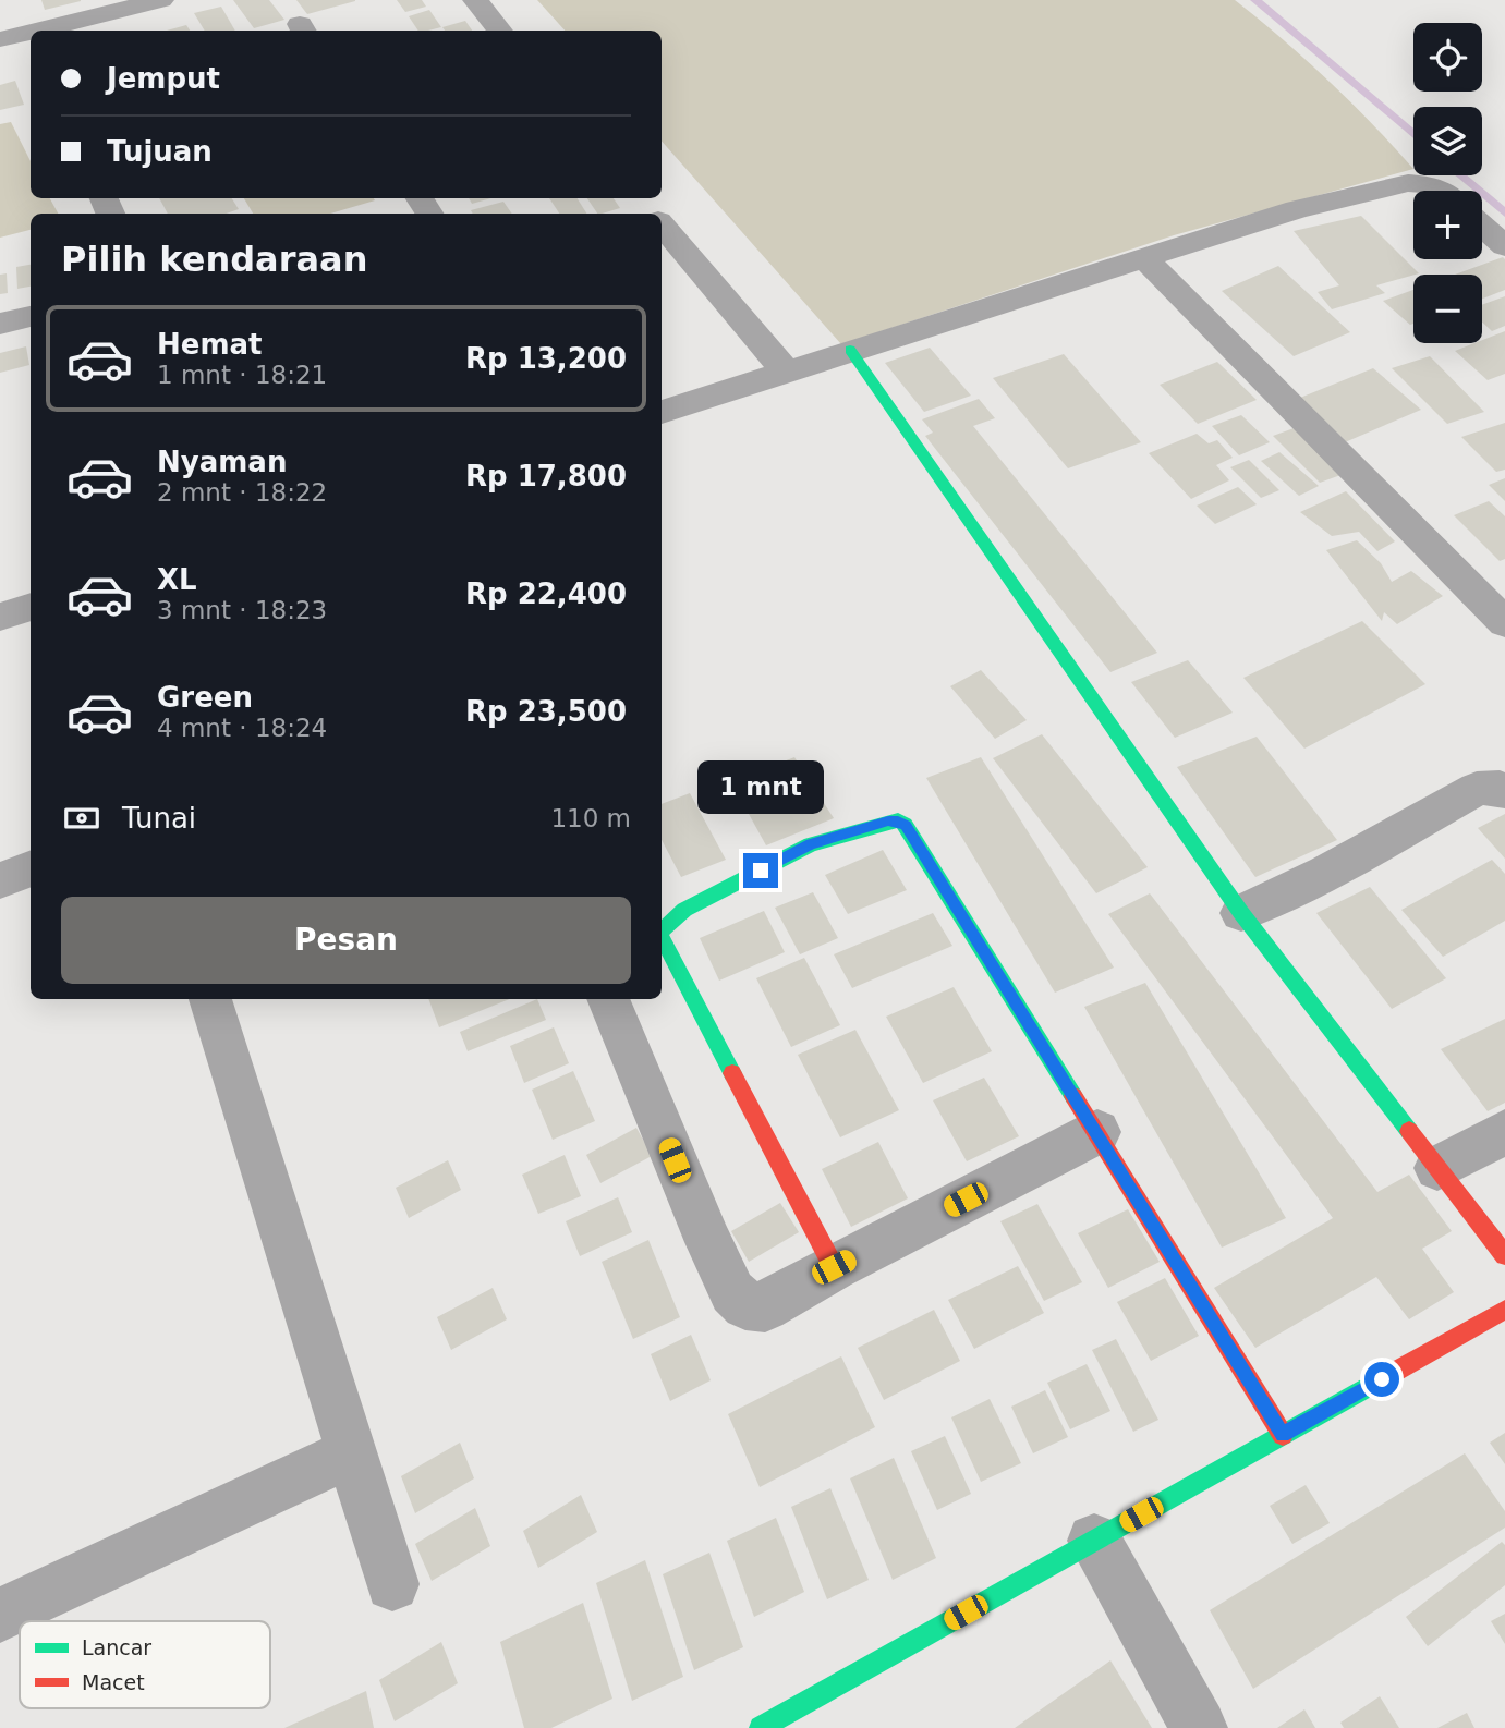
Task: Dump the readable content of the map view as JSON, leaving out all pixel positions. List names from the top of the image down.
{
  "legend": ["Lancar", "Macet"],
  "page": {
    "map_buttons": ["+", "−"],
    "banner": ["Jemput", "Tujuan"],
    "heading": "Pilih kendaraan",
    "list": [
      {
        "name": "Hemat",
        "note": "1 mnt · 18:21",
        "value": "Rp 13,200"
      },
      {
        "name": "Nyaman",
        "note": "2 mnt · 18:22",
        "value": "Rp 17,800"
      },
      {
        "name": "XL",
        "note": "3 mnt · 18:23",
        "value": "Rp 22,400"
      },
      {
        "name": "Green",
        "note": "4 mnt · 18:24",
        "value": "Rp 23,500"
      }
    ],
    "bubble": "1 mnt",
    "pay": ["Tunai", "110 m"],
    "buttons": "Pesan"
  }
}
